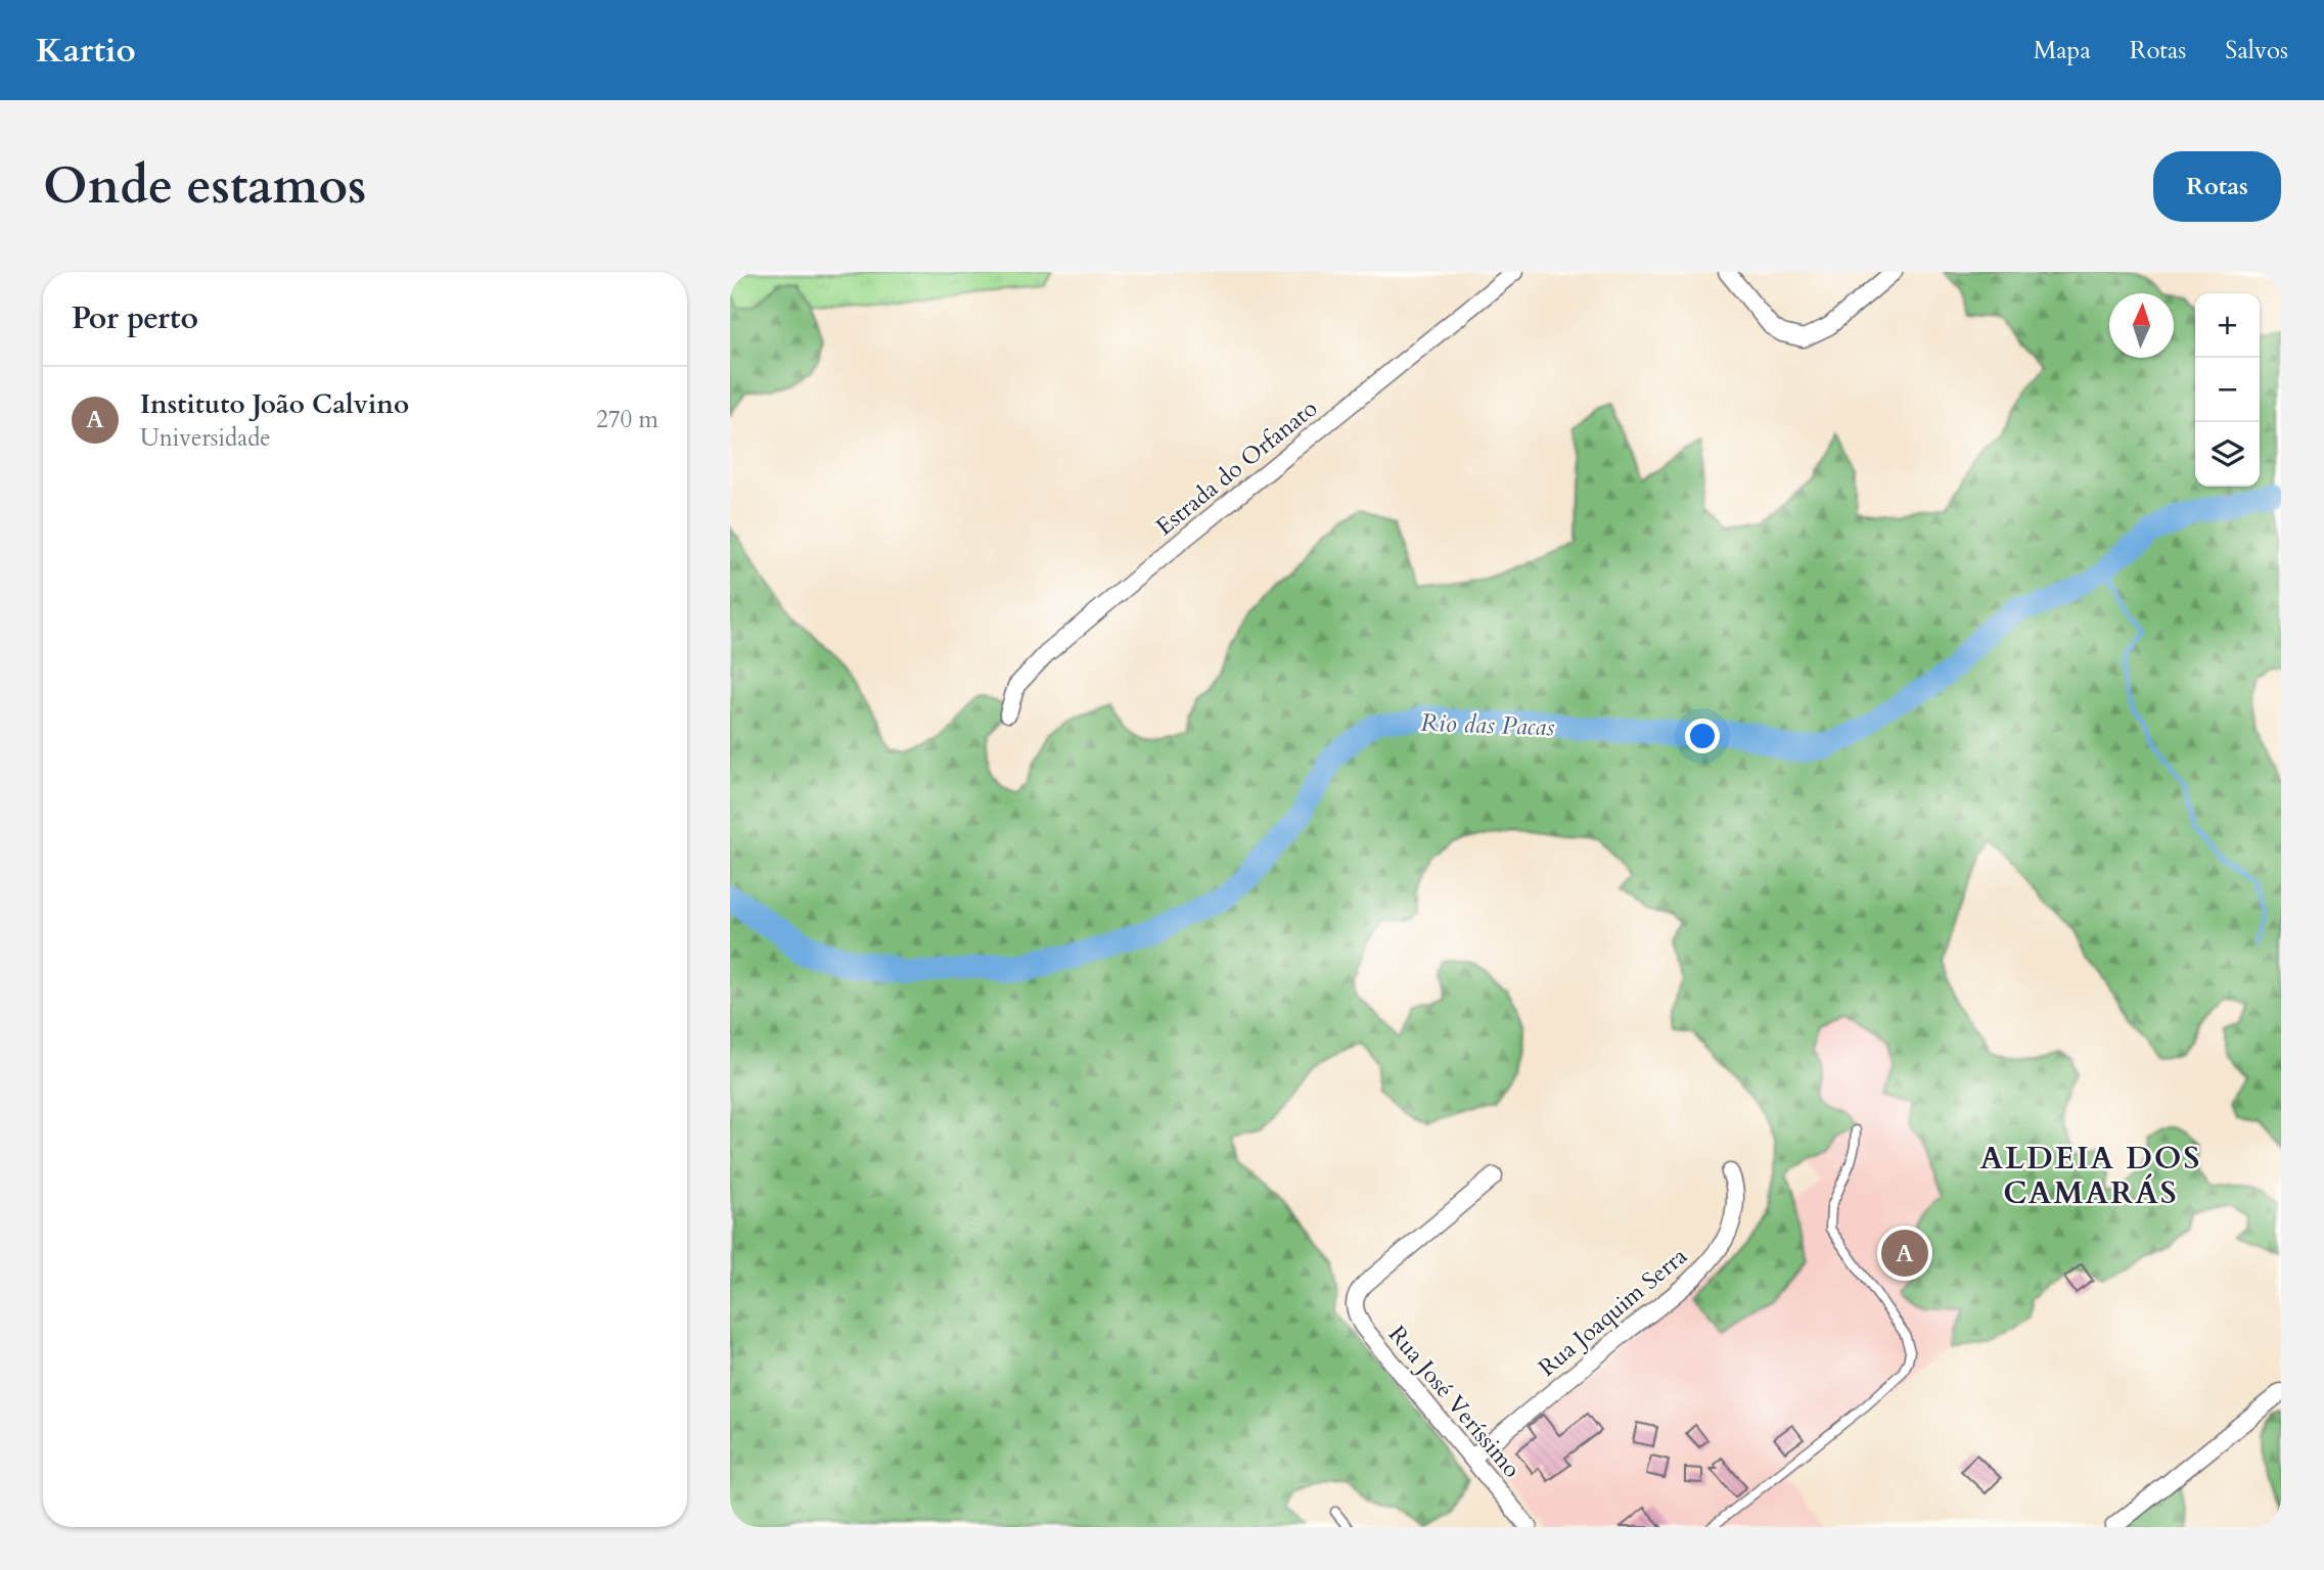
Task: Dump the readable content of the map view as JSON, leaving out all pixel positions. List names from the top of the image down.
{
  "streets": {
    "street": ["Estrada do Orfanato", "Rua Joaquim Serra", "Rua José Veríssimo"]
  },
  "crossings": [
    ["Rua Joaquim Serra", "Rua José Veríssimo"]
  ],
  "districts": ["ALDEIA DOS CAMARÁS"],
  "water": ["Rio das Pacas"],
  "north": "top",
  "page": {
    "header": "Kartio",
    "nav": ["Mapa", "Rotas", "Salvos"],
    "buttons": "Rotas",
    "title": "Onde estamos",
    "heading": "Por perto",
    "map_buttons": ["+", "−"],
    "list": [
      {
        "mark": "A",
        "name": "Instituto João Calvino",
        "note": "Universidade",
        "value": "270 m"
      }
    ],
    "pins": "A"
  }
}
